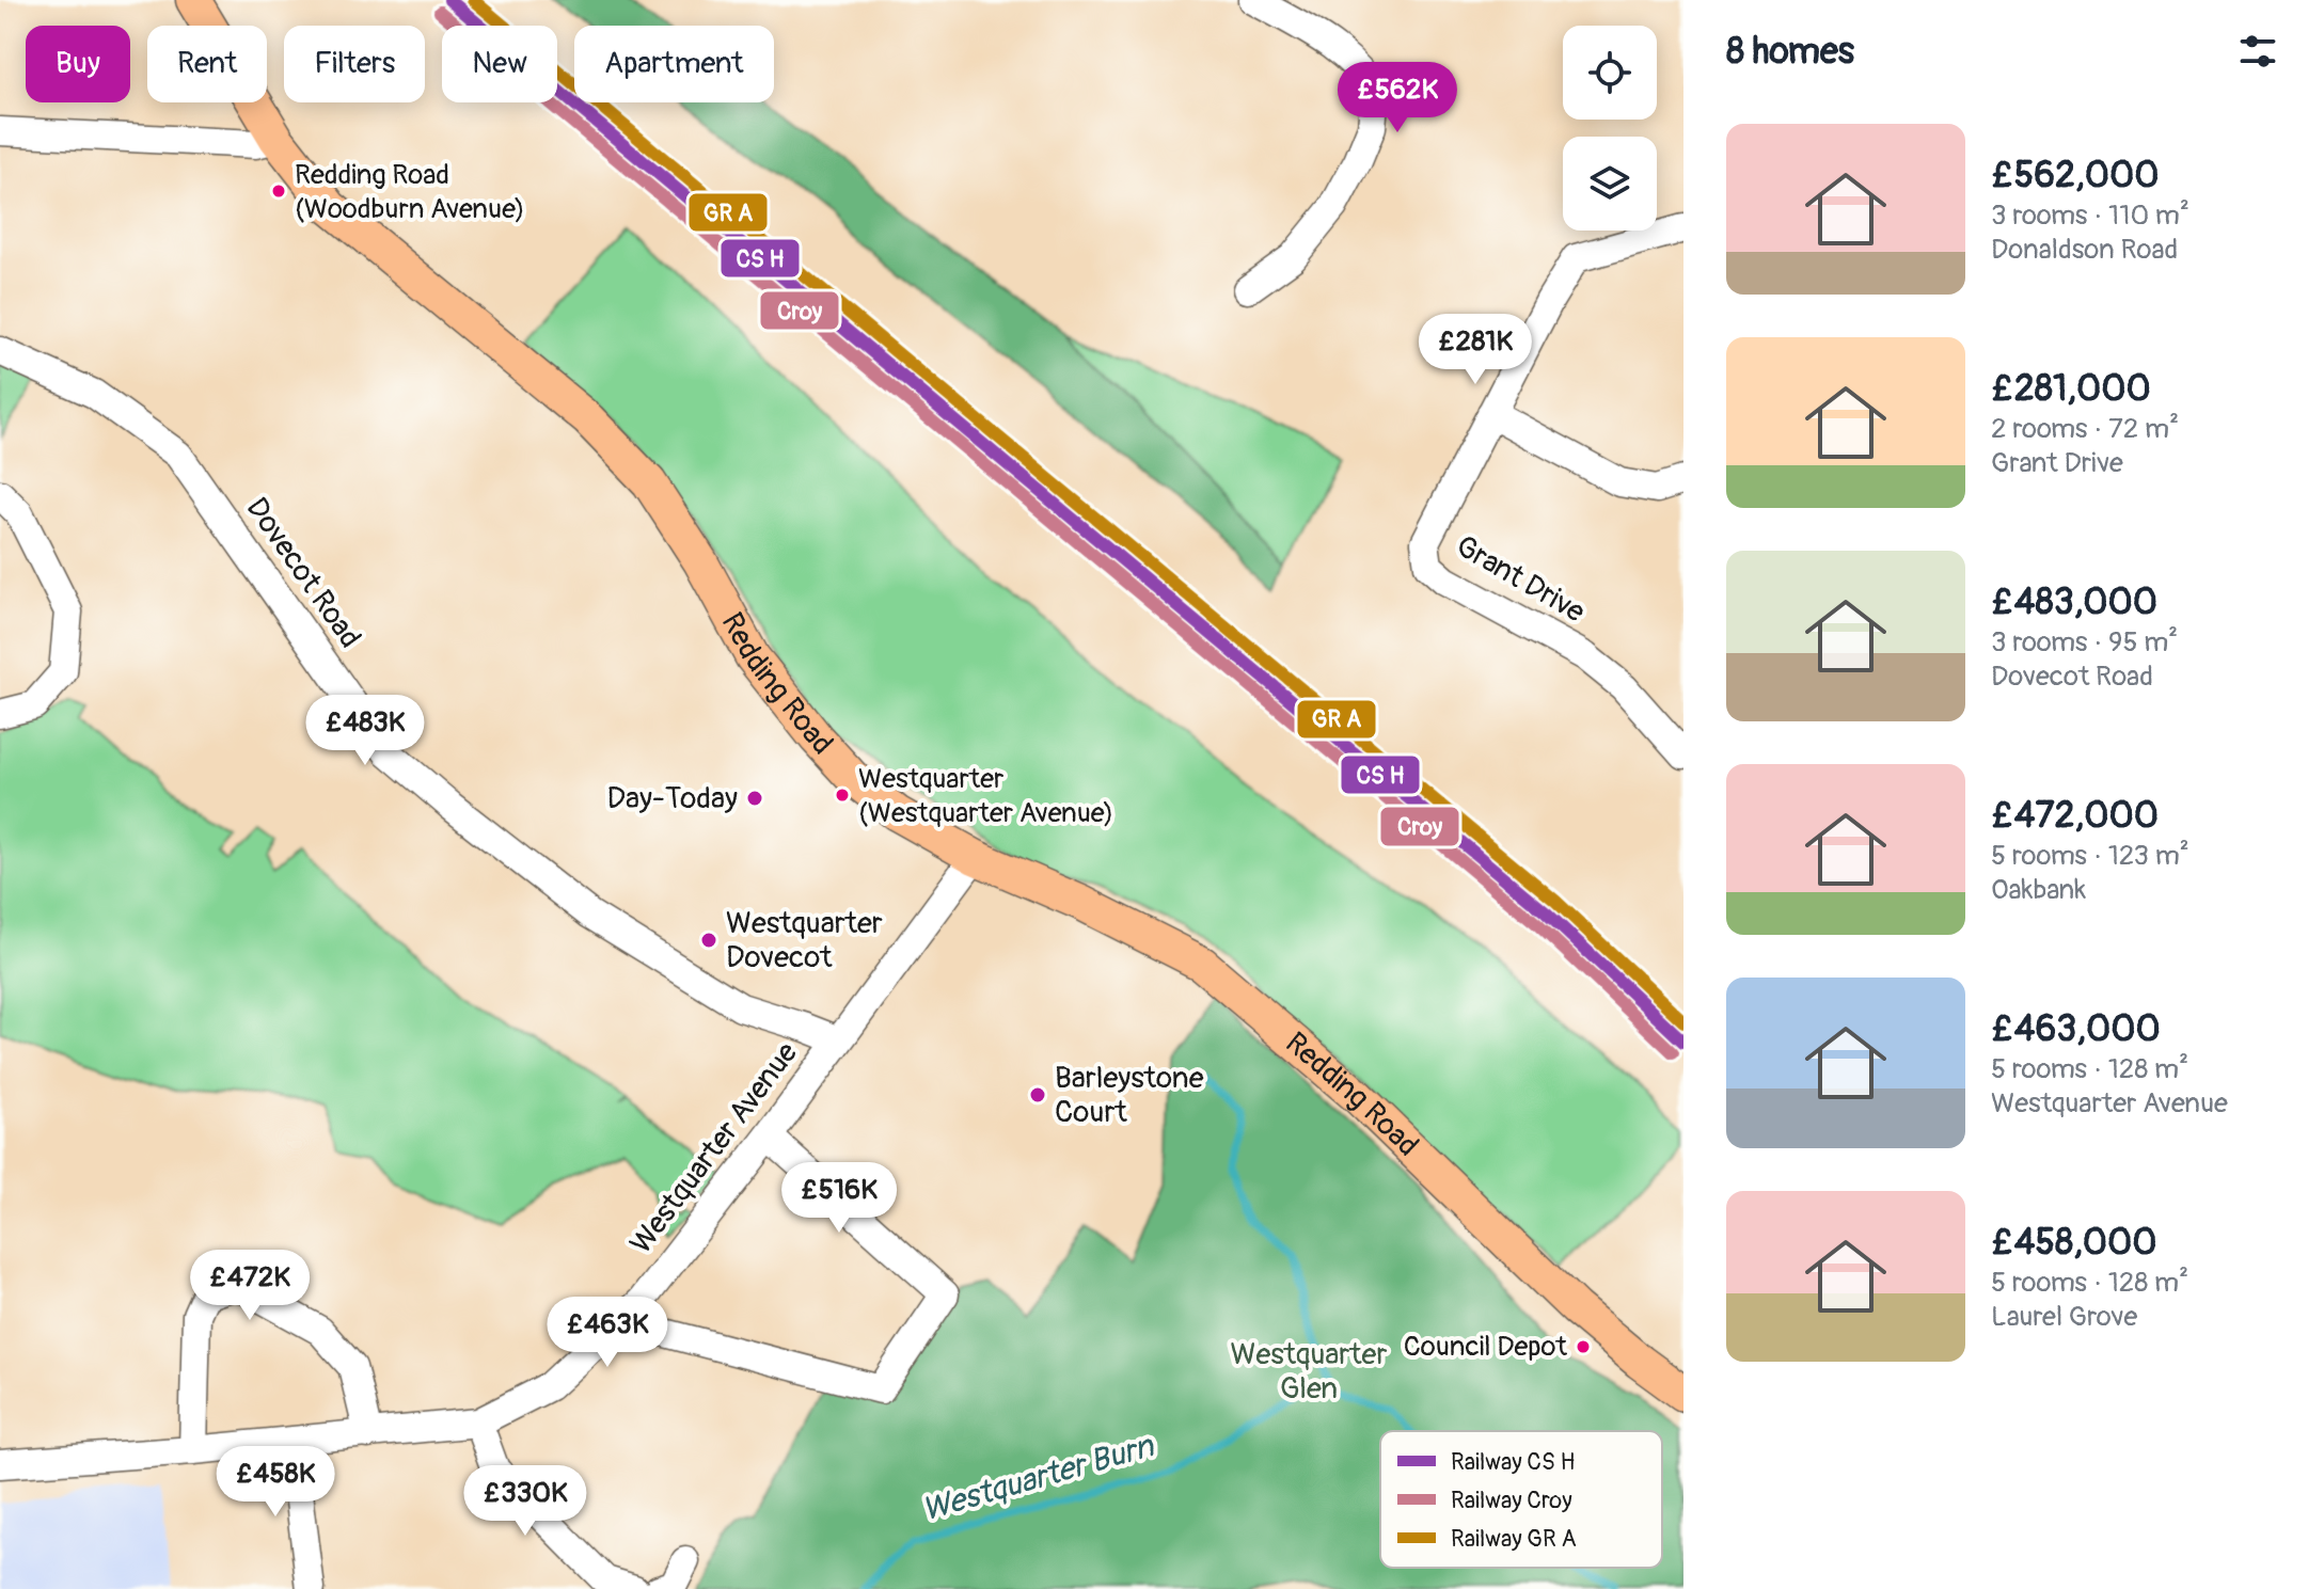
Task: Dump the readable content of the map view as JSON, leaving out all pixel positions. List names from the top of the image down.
{
  "streets": {
    "main road": ["Redding Road"],
    "street": ["Dovecot Road", "Grant Drive", "Westquarter Avenue"]
  },
  "crossings": [
    ["Dovecot Road", "Westquarter Avenue"],
    ["Redding Road", "Westquarter Avenue"]
  ],
  "water": ["Westquarter Burn"],
  "parks": ["Westquarter Glen"],
  "places": [
    "Redding Road (Woodburn Avenue)",
    "Westquarter (Westquarter Avenue)",
    "Day-Today",
    "Westquarter Dovecot",
    "Barleystone Court",
    "Council Depot"
  ],
  "lines": ["rail line Croy"],
  "legend": ["Railway CS H", "Railway Croy", "Railway GR A"],
  "page": {
    "heading": "8 homes",
    "chip": [
      "Buy",
      "Rent",
      "Filters",
      "New",
      "Apartment"
    ],
    "price": [
      "£562K",
      "£281K",
      "£483K",
      "£516K",
      "£472K",
      "£463K",
      "£458K",
      "£330K"
    ],
    "list": [
      {
        "name": "£562,000",
        "note": "3 rooms · 110 m² · Donaldson Road"
      },
      {
        "name": "£281,000",
        "note": "2 rooms · 72 m² · Grant Drive"
      },
      {
        "name": "£483,000",
        "note": "3 rooms · 95 m² · Dovecot Road"
      },
      {
        "name": "£472,000",
        "note": "5 rooms · 123 m² · Oakbank"
      },
      {
        "name": "£463,000",
        "note": "5 rooms · 128 m² · Westquarter Avenue"
      },
      {
        "name": "£458,000",
        "note": "5 rooms · 128 m² · Laurel Grove"
      }
    ]
  }
}
